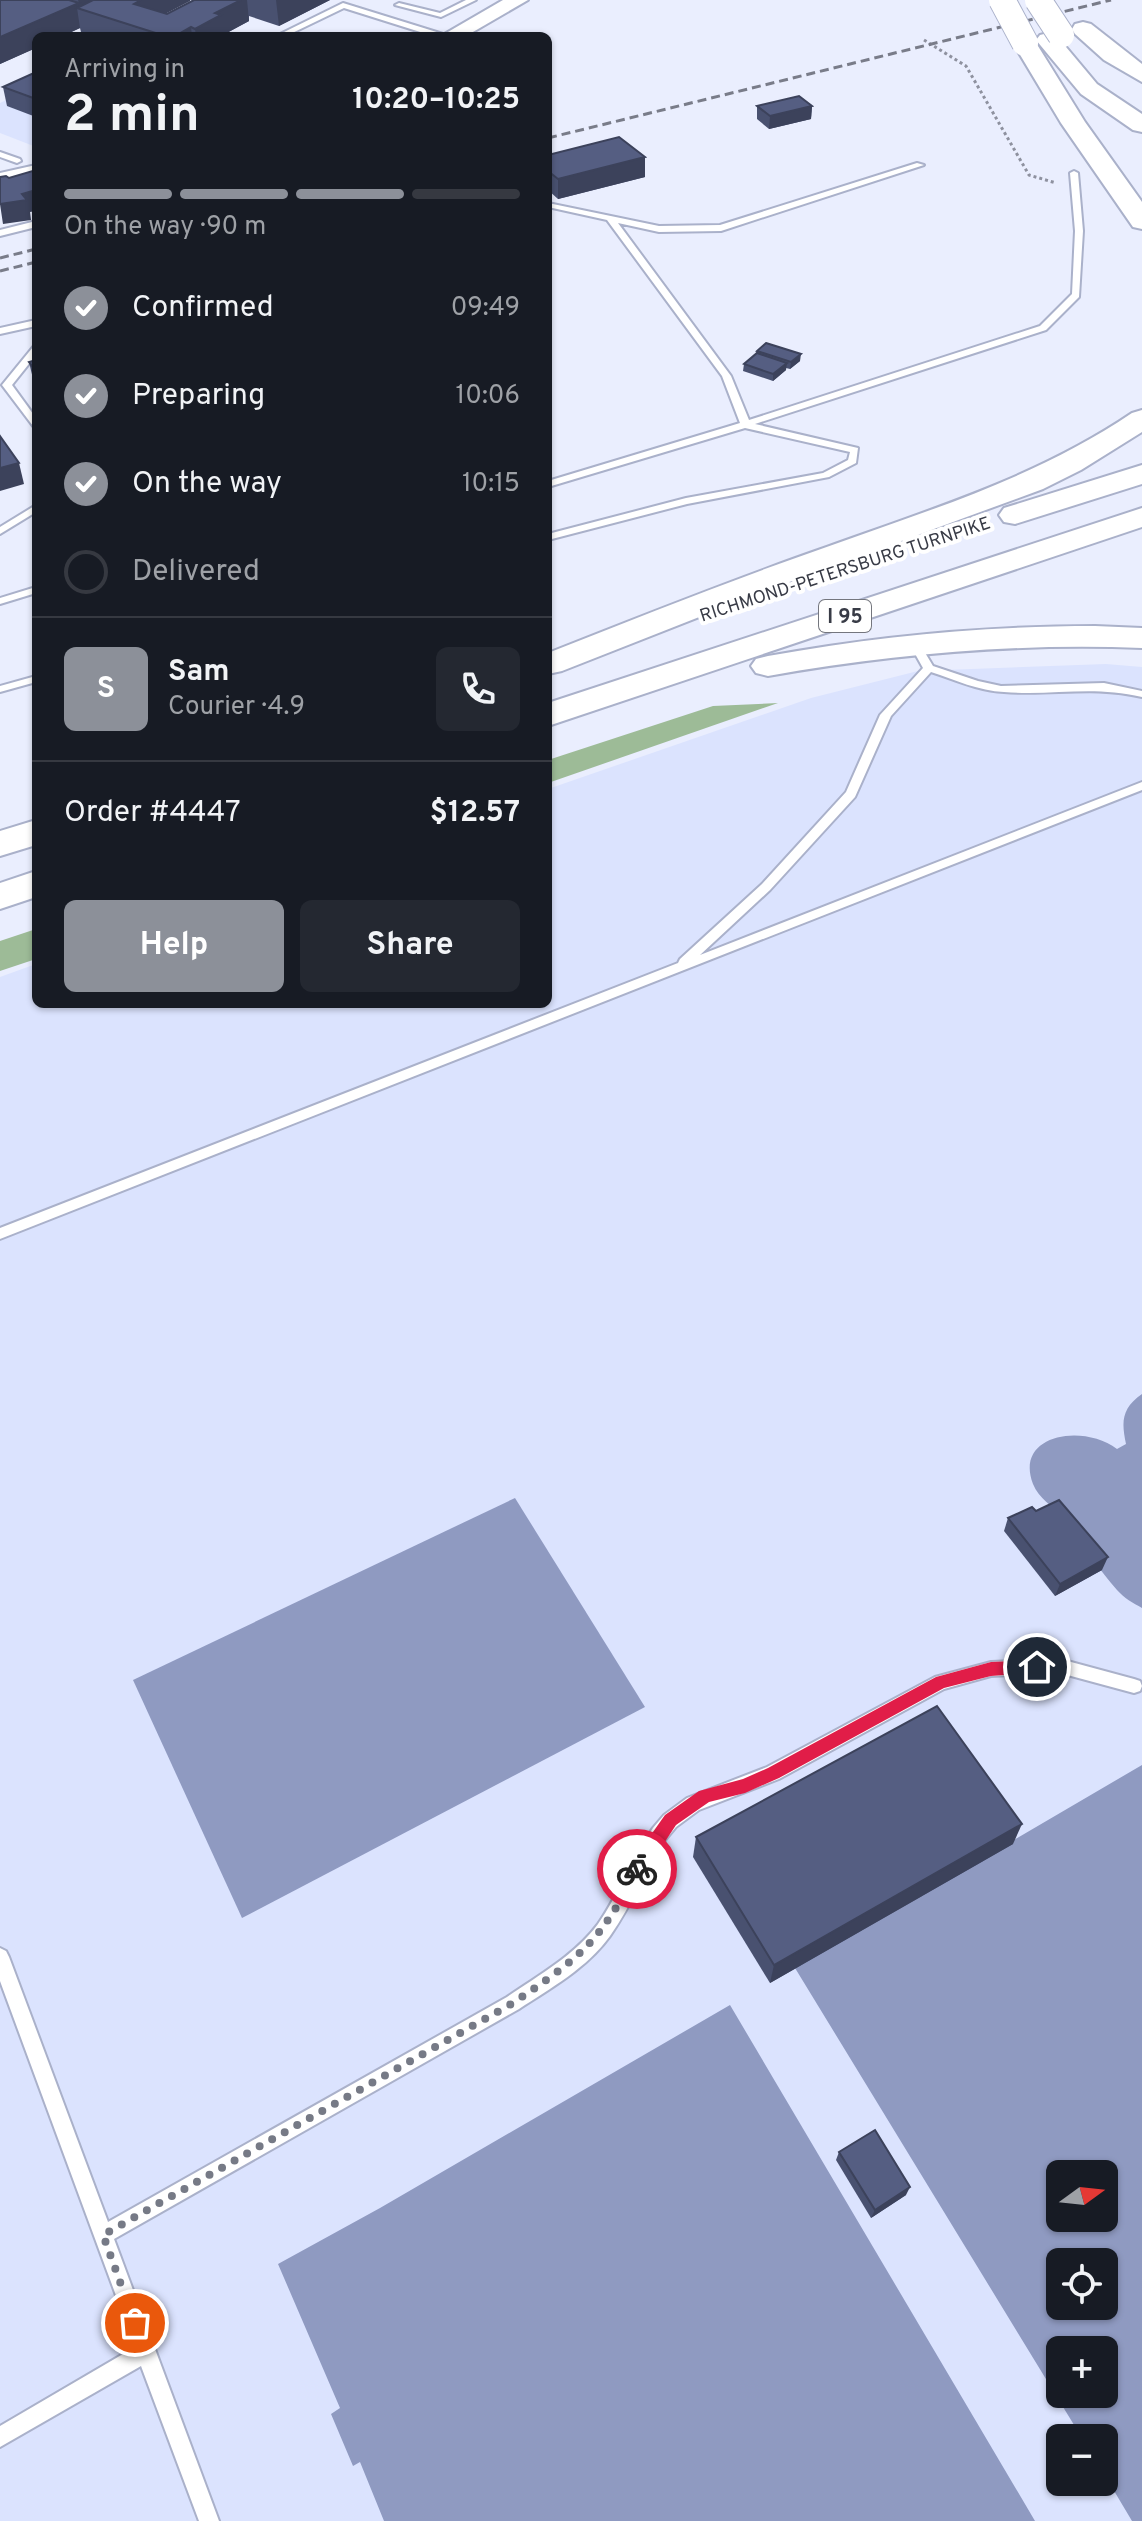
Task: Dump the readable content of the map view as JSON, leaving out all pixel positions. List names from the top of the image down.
{
  "streets": {
    "highway": ["RICHMOND-PETERSBURG TURNPIKE", "I 95"]
  },
  "north": "right",
  "page": {
    "heading": ["2 min", "Arriving in", "10:20–10:25"],
    "panel": [
      "Sam",
      "Courier · 4.9",
      "Order #4447",
      "$12.57"
    ],
    "bar": "On the way · 90 m",
    "list": [
      ["Confirmed", "09:49"],
      ["Preparing", "10:06"],
      ["On the way", "10:15"],
      "Delivered"
    ],
    "round": "S",
    "buttons": ["Help", "Share"],
    "map_buttons": ["+", "−"]
  }
}
